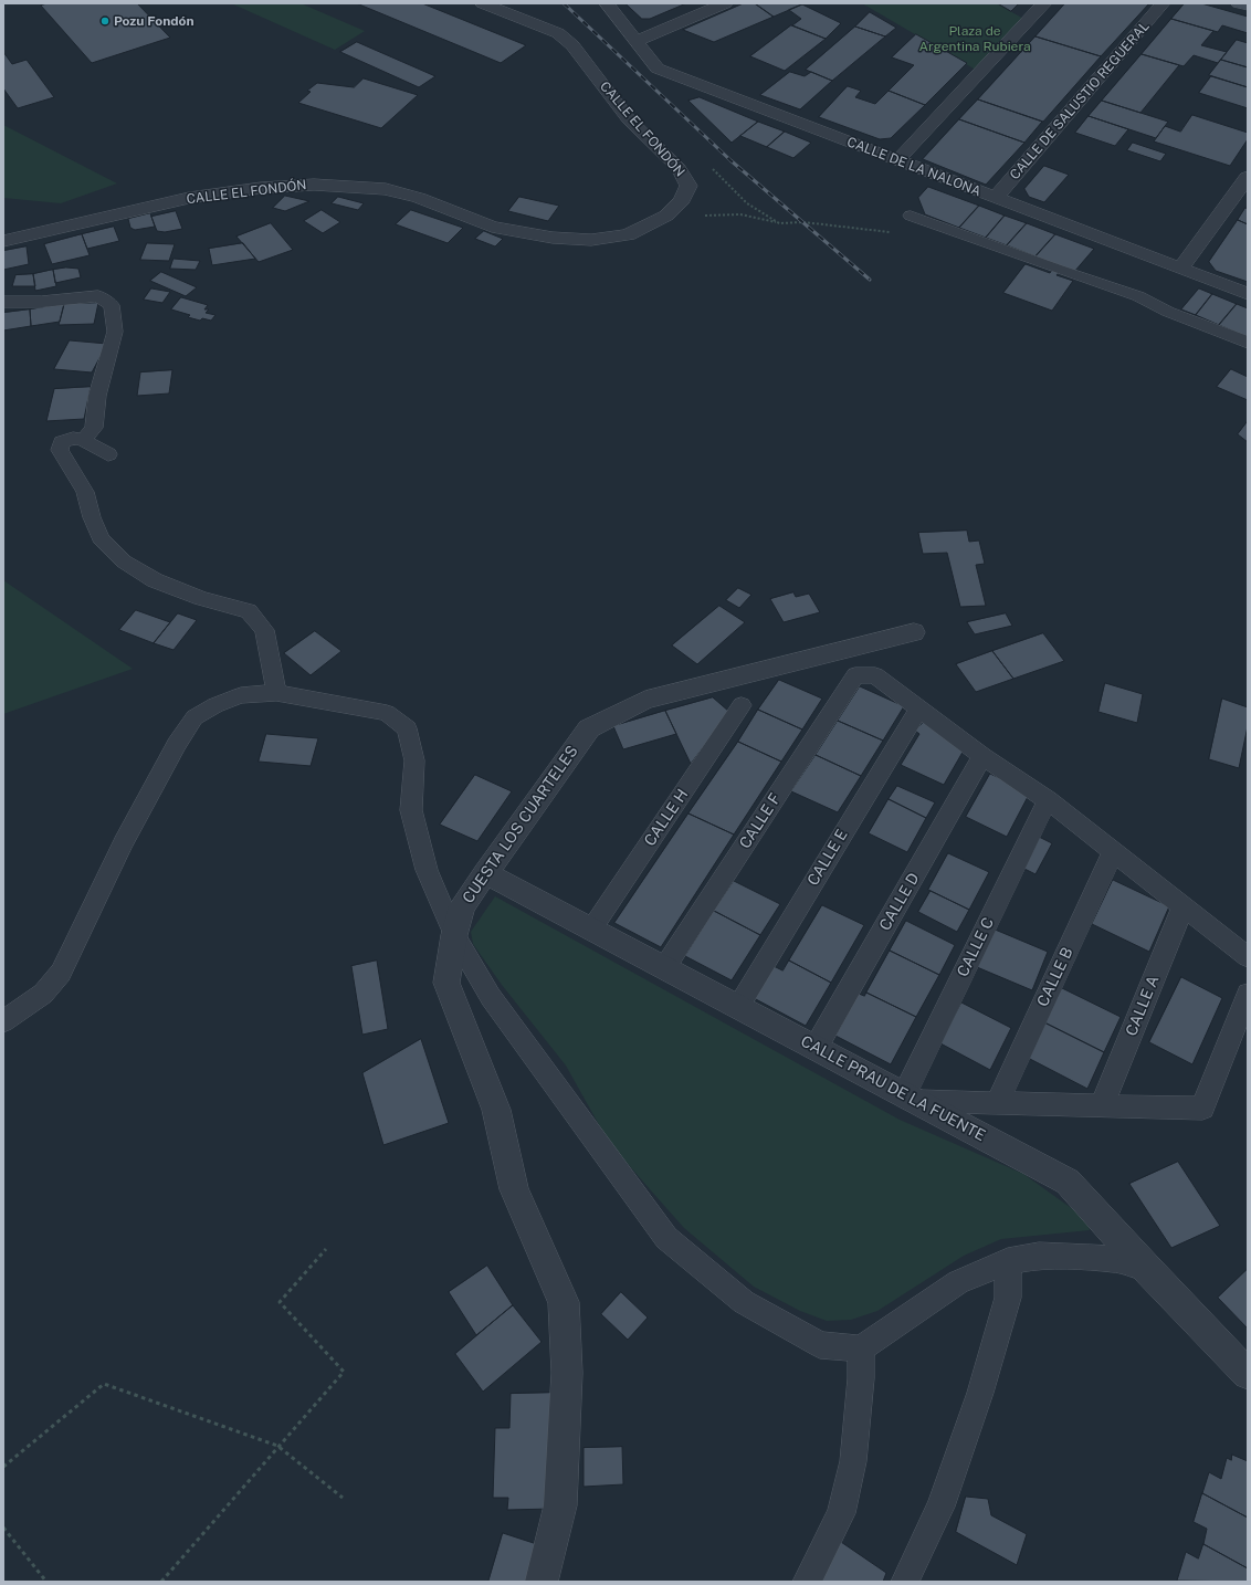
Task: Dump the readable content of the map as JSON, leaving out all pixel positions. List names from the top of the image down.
{
  "streets": {
    "street": [
      "CALLE DE SALUSTIO REGUERAL",
      "CALLE EL FONDÓN",
      "CALLE DE LA NALONA",
      "CUESTA LOS CUARTELES",
      "CALLE PRAU DE LA FUENTE"
    ],
    "lane": [
      "CALLE H",
      "CALLE F",
      "CALLE E",
      "CALLE D",
      "CALLE C",
      "CALLE B",
      "CALLE A"
    ]
  },
  "crossings": [
    ["CALLE DE SALUSTIO REGUERAL", "CALLE DE LA NALONA"],
    ["CALLE H", "CALLE PRAU DE LA FUENTE"],
    ["CALLE F", "CALLE E"],
    ["CALLE F", "CALLE PRAU DE LA FUENTE"],
    ["CUESTA LOS CUARTELES", "CALLE PRAU DE LA FUENTE"],
    ["CALLE E", "CALLE PRAU DE LA FUENTE"],
    ["CALLE D", "CALLE PRAU DE LA FUENTE"],
    ["CALLE C", "CALLE PRAU DE LA FUENTE"]
  ],
  "parks": ["Plaza de Argentina Rubiera"],
  "places": ["Pozu Fondón"]
}
